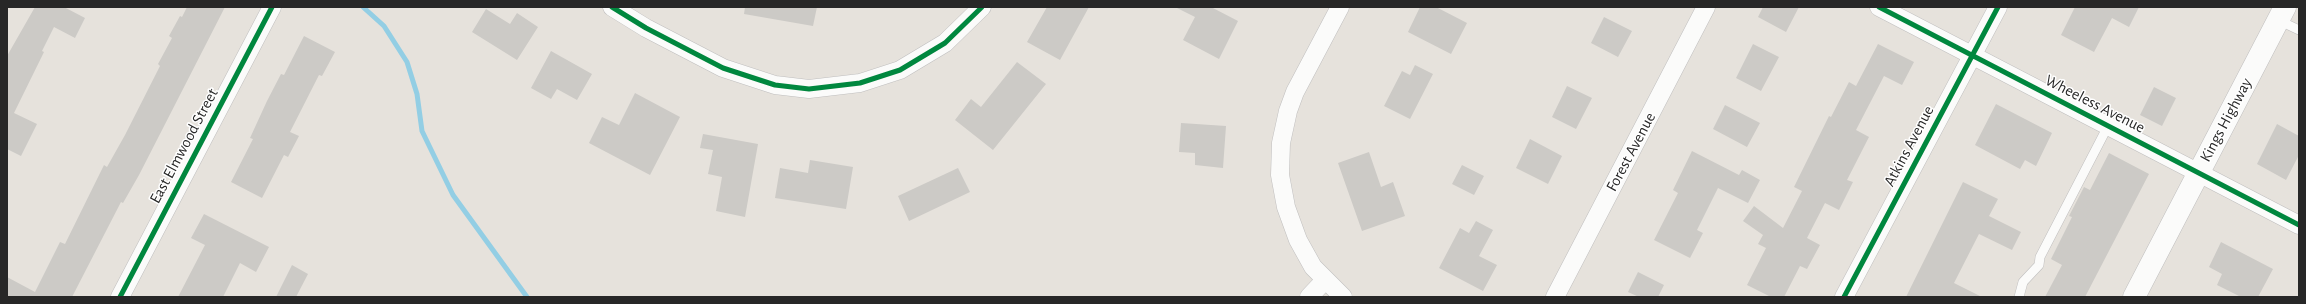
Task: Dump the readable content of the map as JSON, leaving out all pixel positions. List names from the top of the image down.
{
  "streets": {
    "main road": ["Kings Highway"],
    "street": [
      "Wheeless Avenue",
      "East Elmwood Street",
      "Atkins Avenue",
      "Forest Avenue"
    ]
  },
  "crossings": [
    ["Wheeless Avenue", "Kings Highway"],
    ["Wheeless Avenue", "Atkins Avenue"]
  ]
}
